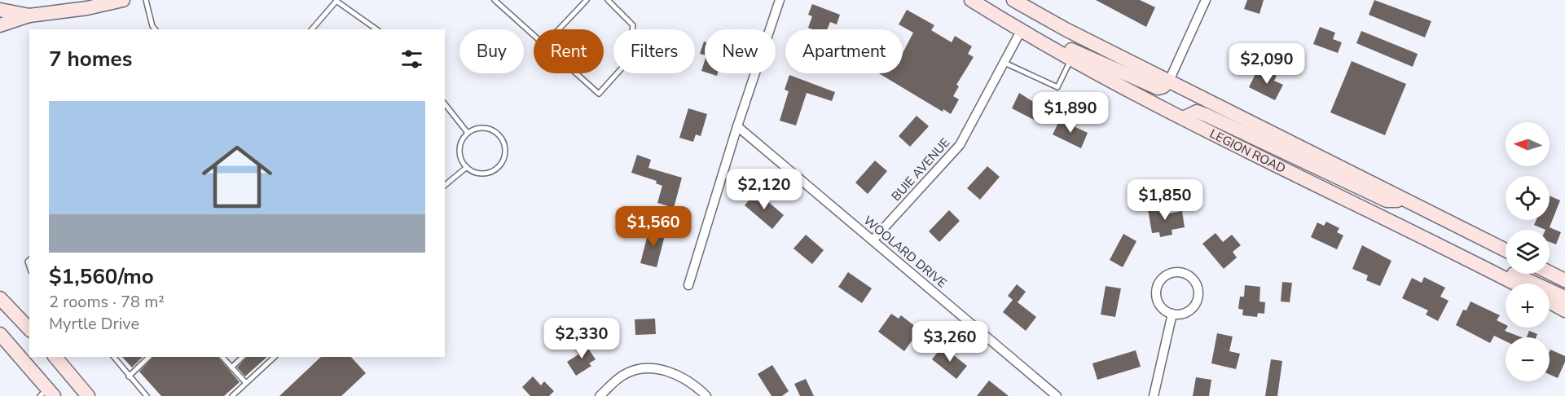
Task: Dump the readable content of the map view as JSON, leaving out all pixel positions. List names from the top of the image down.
{
  "streets": {
    "main road": ["LEGION ROAD"],
    "street": ["BUIE AVENUE", "WOOLARD DRIVE"]
  },
  "crossings": [
    ["LEGION ROAD", "BUIE AVENUE"],
    ["BUIE AVENUE", "WOOLARD DRIVE"]
  ],
  "north": "left",
  "page": {
    "chip": [
      "Buy",
      "Rent",
      "Filters",
      "New",
      "Apartment"
    ],
    "heading": "7 homes",
    "price": [
      "$2,090",
      "$1,890",
      "$2,120",
      "$1,850",
      "$1,560",
      "$2,330",
      "$3,260"
    ],
    "list": [
      {
        "name": "$1,560/mo",
        "note": "2 rooms · 78 m² · Myrtle Drive"
      }
    ],
    "map_buttons": ["+", "−"]
  }
}
